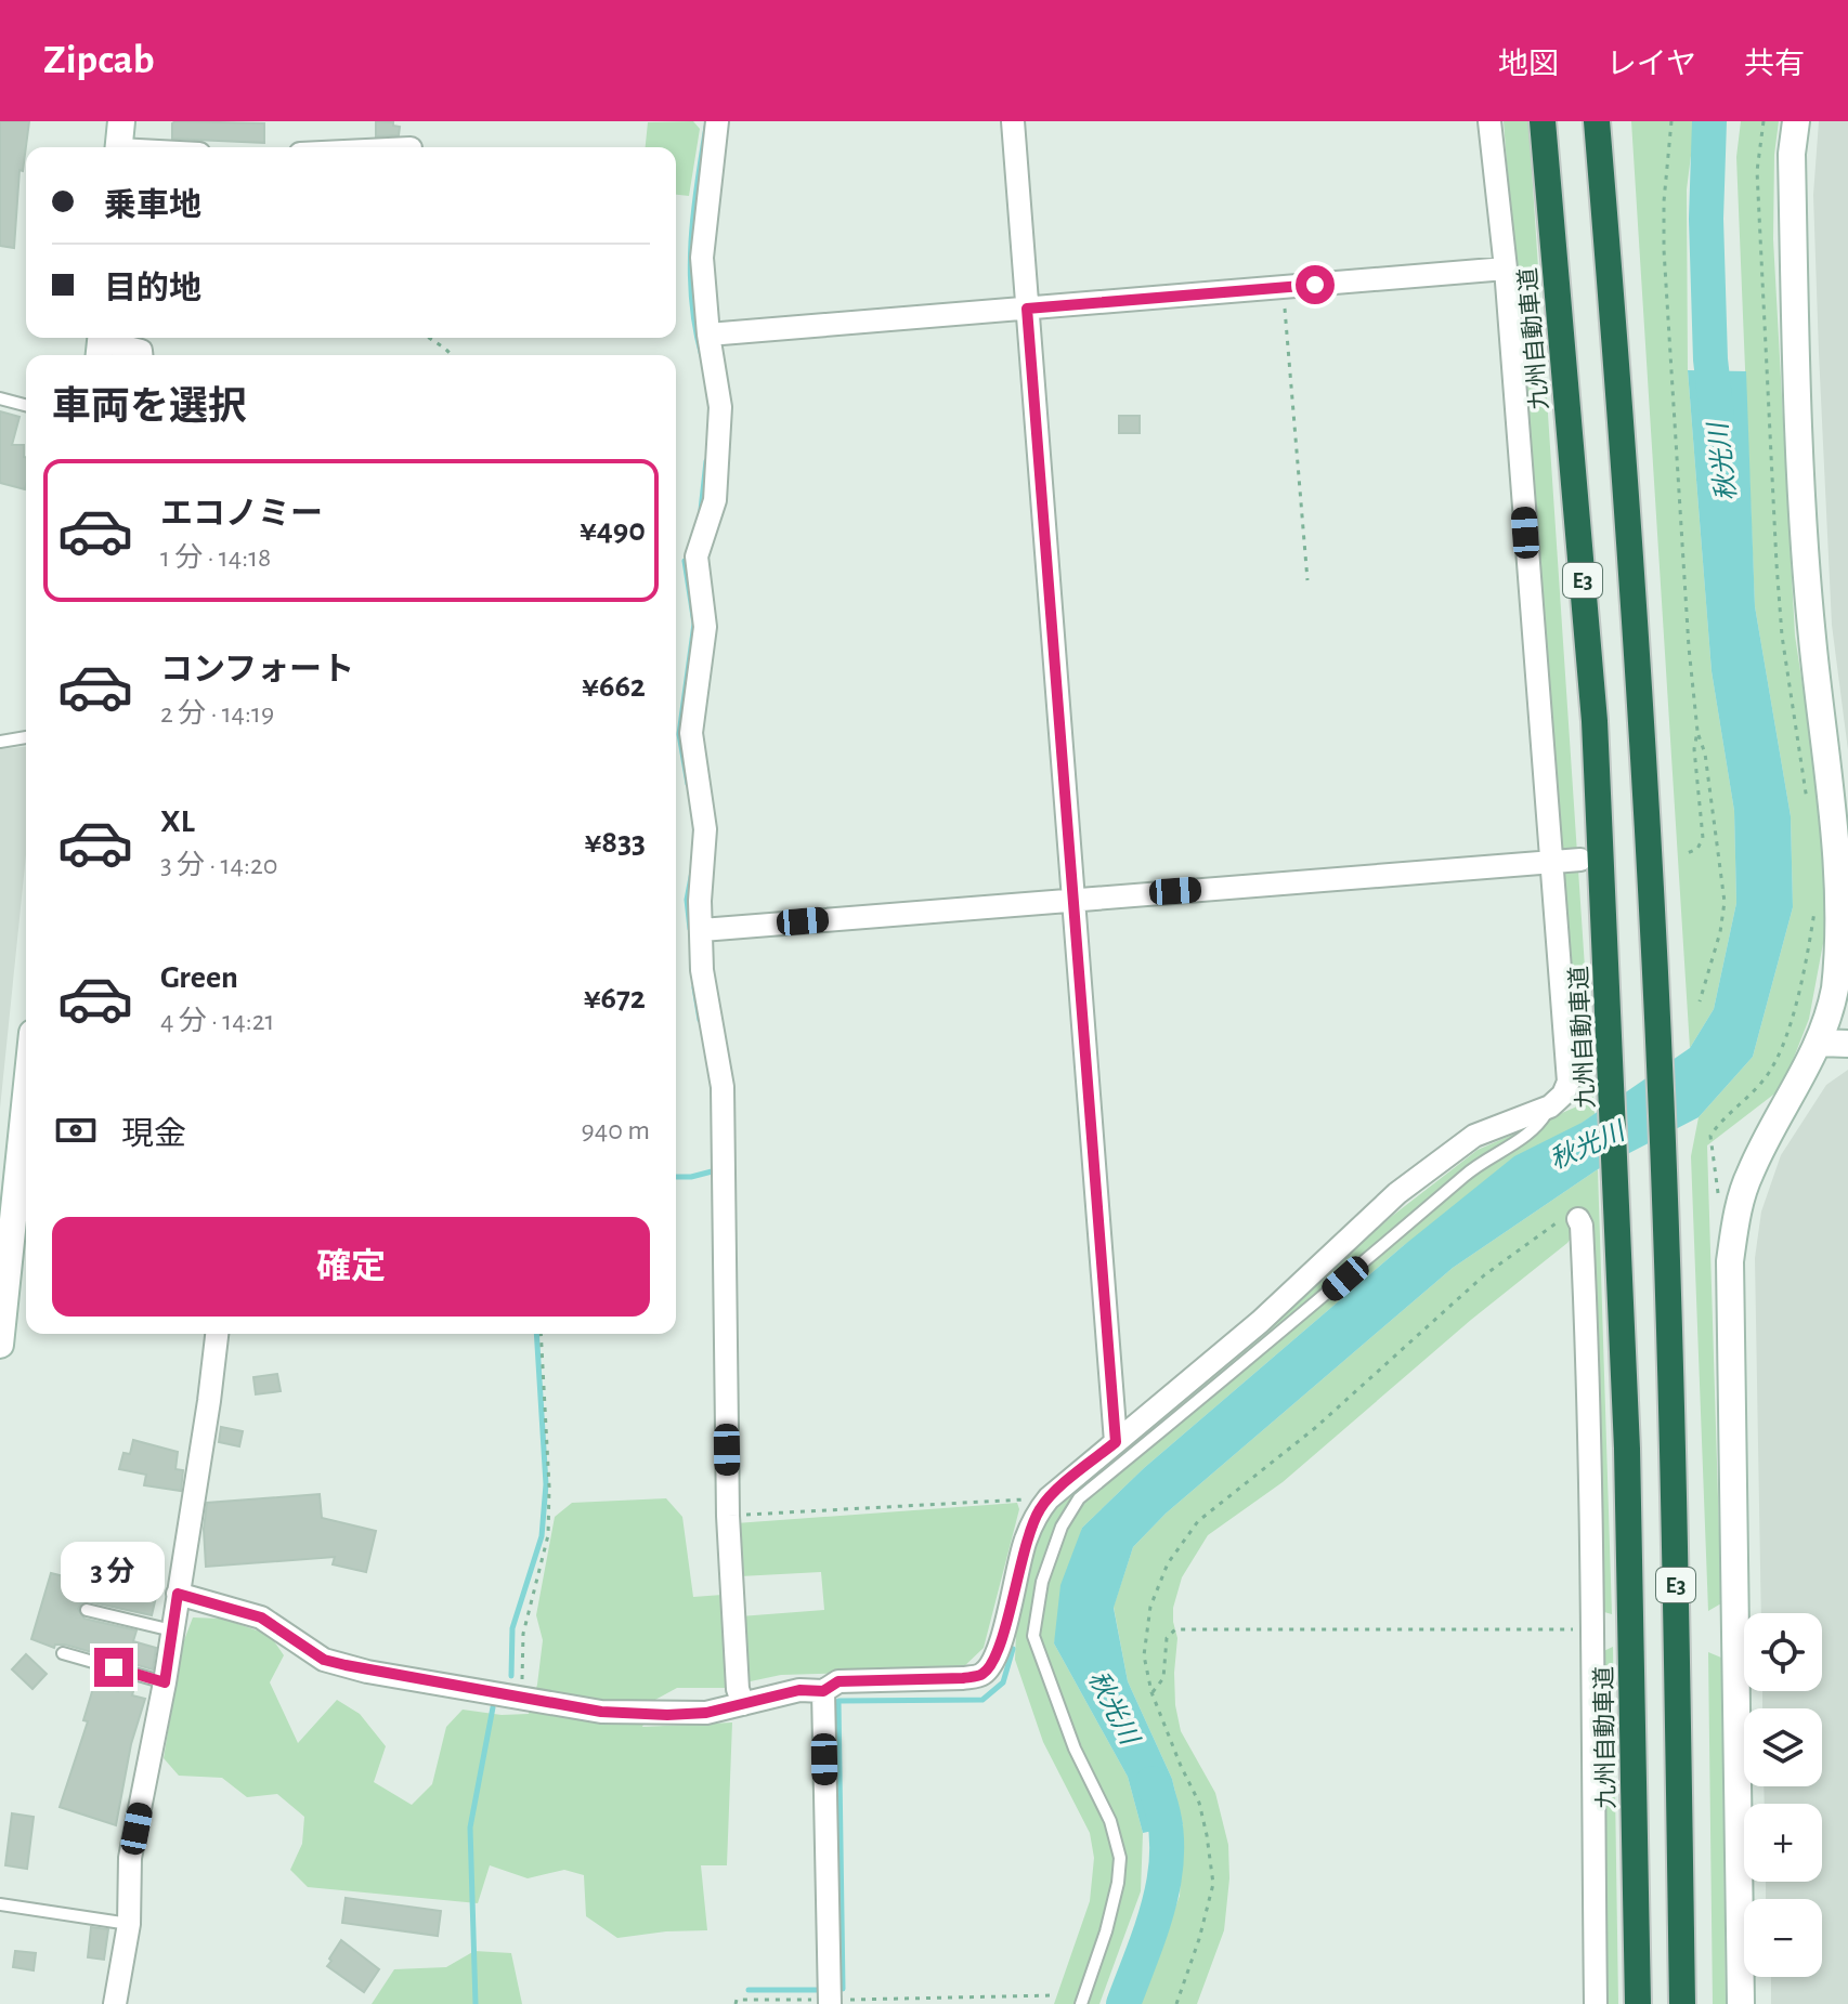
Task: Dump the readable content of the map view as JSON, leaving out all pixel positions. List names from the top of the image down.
{
  "streets": {
    "highway": ["九州自動車道", "E3"]
  },
  "water": ["秋光川"],
  "page": {
    "header": "Zipcab",
    "nav": ["地図", "レイヤ", "共有"],
    "banner": ["乗車地", "目的地"],
    "heading": "車両を選択",
    "list": [
      {
        "name": "エコノミー",
        "note": "1 分 · 14:18",
        "value": "¥490"
      },
      {
        "name": "コンフォート",
        "note": "2 分 · 14:19",
        "value": "¥662"
      },
      {
        "name": "XL",
        "note": "3 分 · 14:20",
        "value": "¥833"
      },
      {
        "name": "Green",
        "note": "4 分 · 14:21",
        "value": "¥672"
      }
    ],
    "pay": ["現金", "940 m"],
    "buttons": "確定",
    "bubble": "3 分",
    "map_buttons": ["+", "−"]
  }
}
